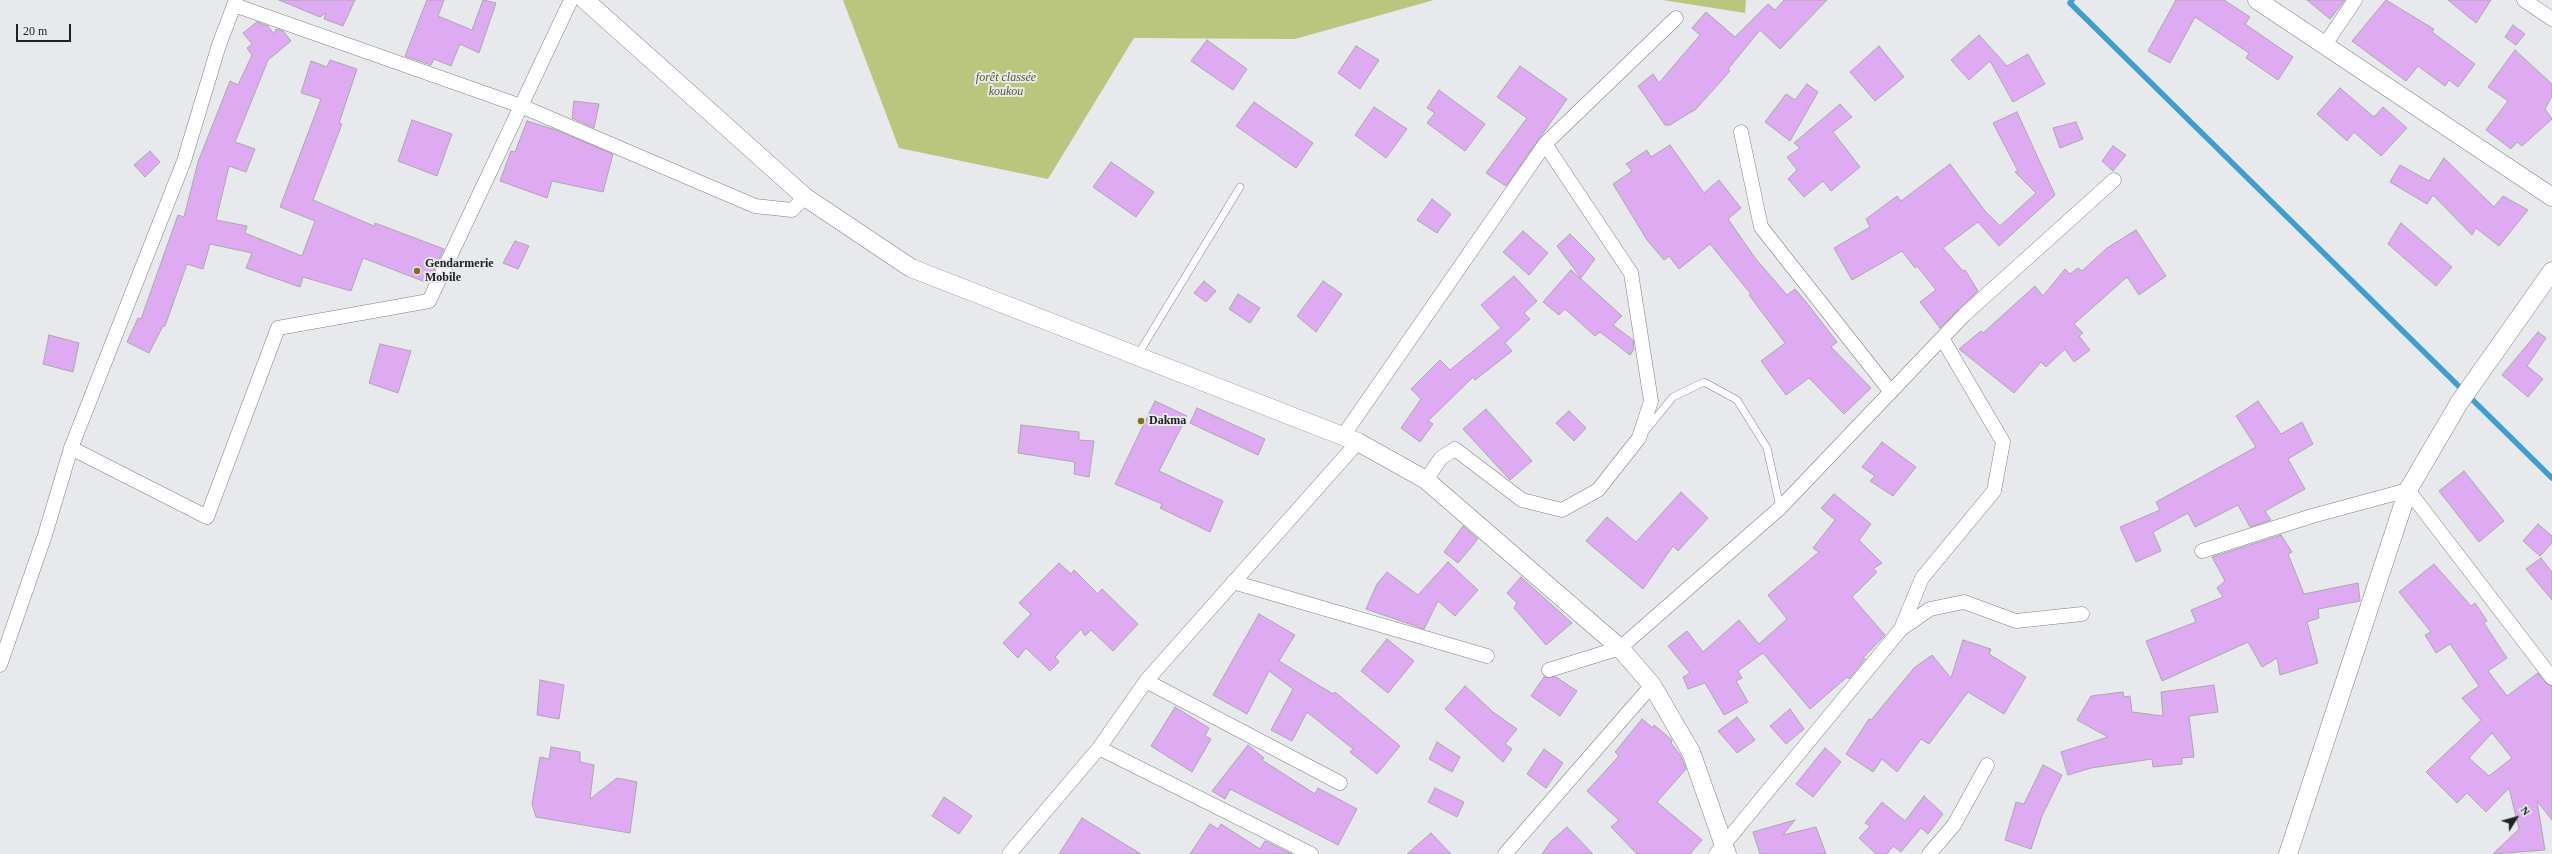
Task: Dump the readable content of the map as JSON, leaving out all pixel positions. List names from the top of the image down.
{
  "parks": ["forêt classée koukou"],
  "places": ["Gendarmerie Mobile", "Dakma"],
  "scale_bar": "20 m",
  "north": "top right"
}
